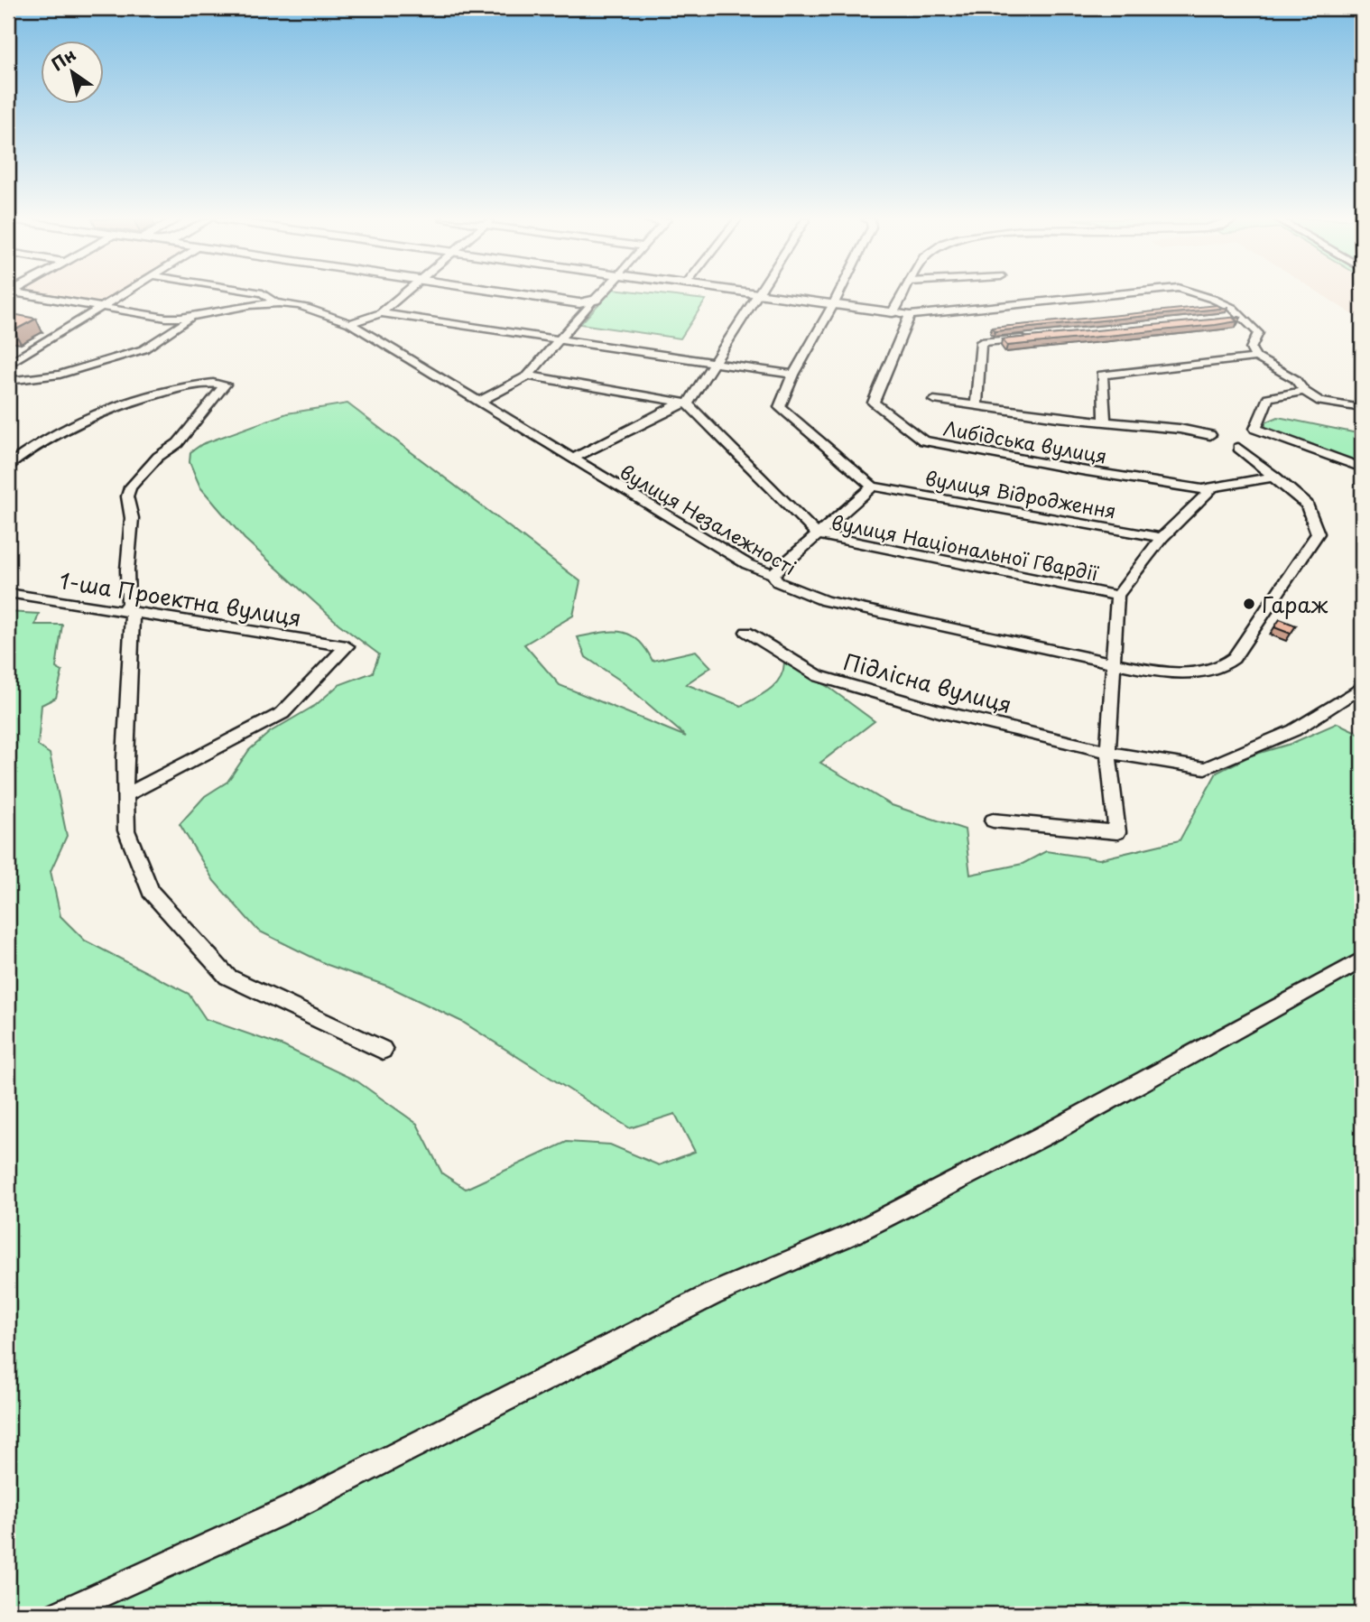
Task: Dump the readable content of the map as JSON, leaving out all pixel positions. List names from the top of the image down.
{
  "streets": {
    "street": [
      "Либідська вулиця",
      "вулиця Відродження",
      "вулиця Незалежності",
      "вулиця Національної Гвардії",
      "1-ша Проектна вулиця",
      "Підлісна вулиця"
    ]
  },
  "crossings": [
    ["Либідська вулиця", "вулиця Незалежності"],
    ["Либідська вулиця", "вулиця Національної Гвардії"],
    ["вулиця Відродження", "вулиця Національної Гвардії"]
  ],
  "places": ["Гараж"],
  "north": "top left"
}
